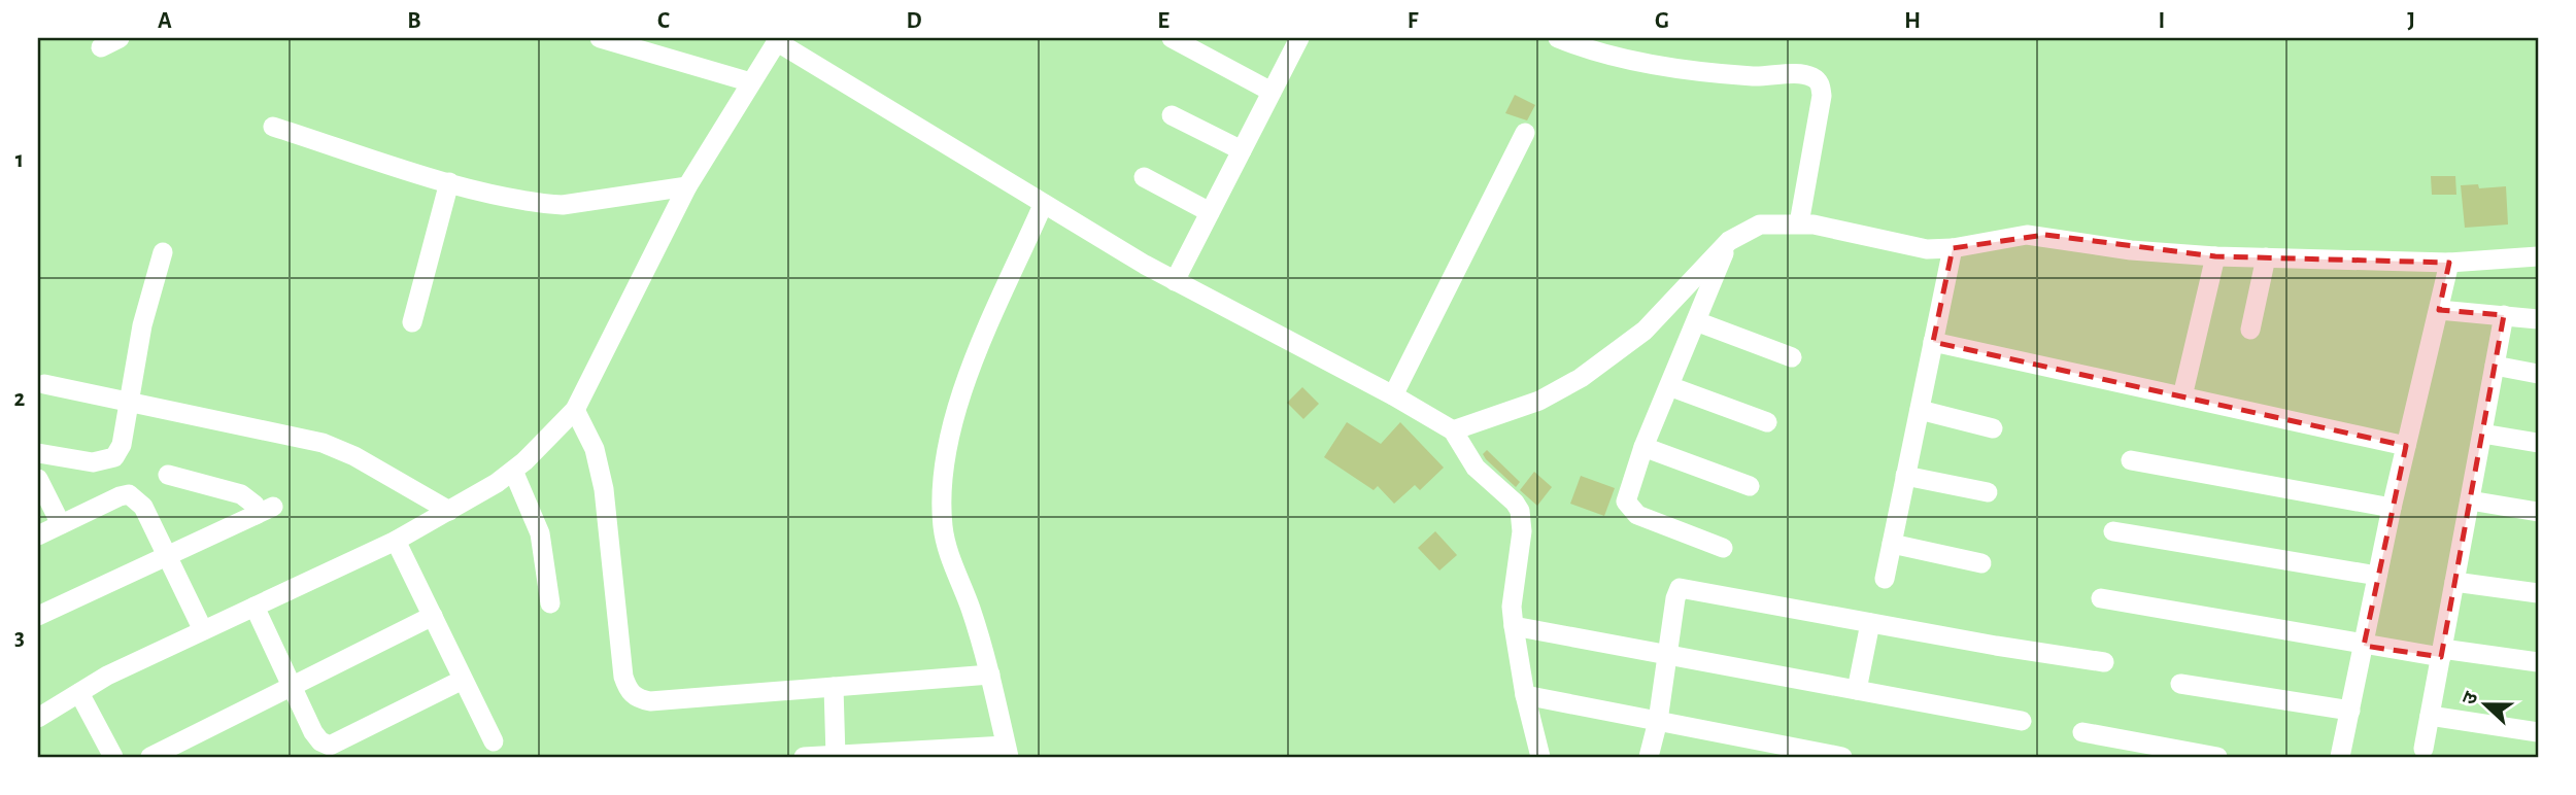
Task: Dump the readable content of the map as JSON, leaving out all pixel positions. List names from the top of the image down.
{
  "north": "left",
  "grid": {
    "columns": [
      "A",
      "B",
      "C",
      "D",
      "E",
      "F",
      "G",
      "H",
      "I",
      "J"
    ],
    "rows": ["1", "2", "3"]
  }
}
